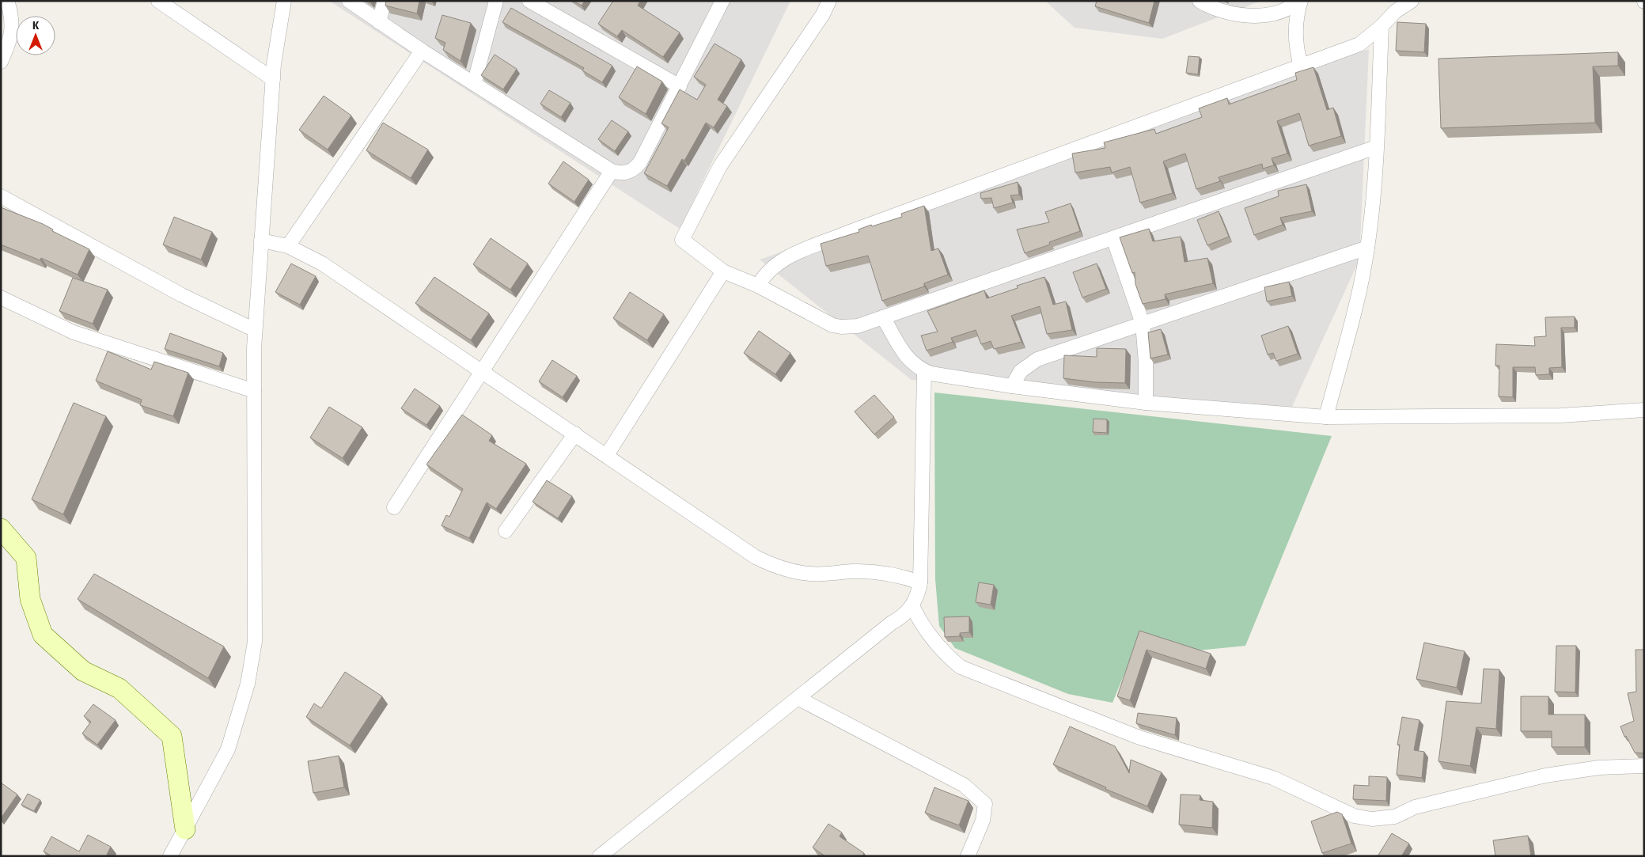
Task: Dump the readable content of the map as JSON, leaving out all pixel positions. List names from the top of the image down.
{
  "north": "top"
}
